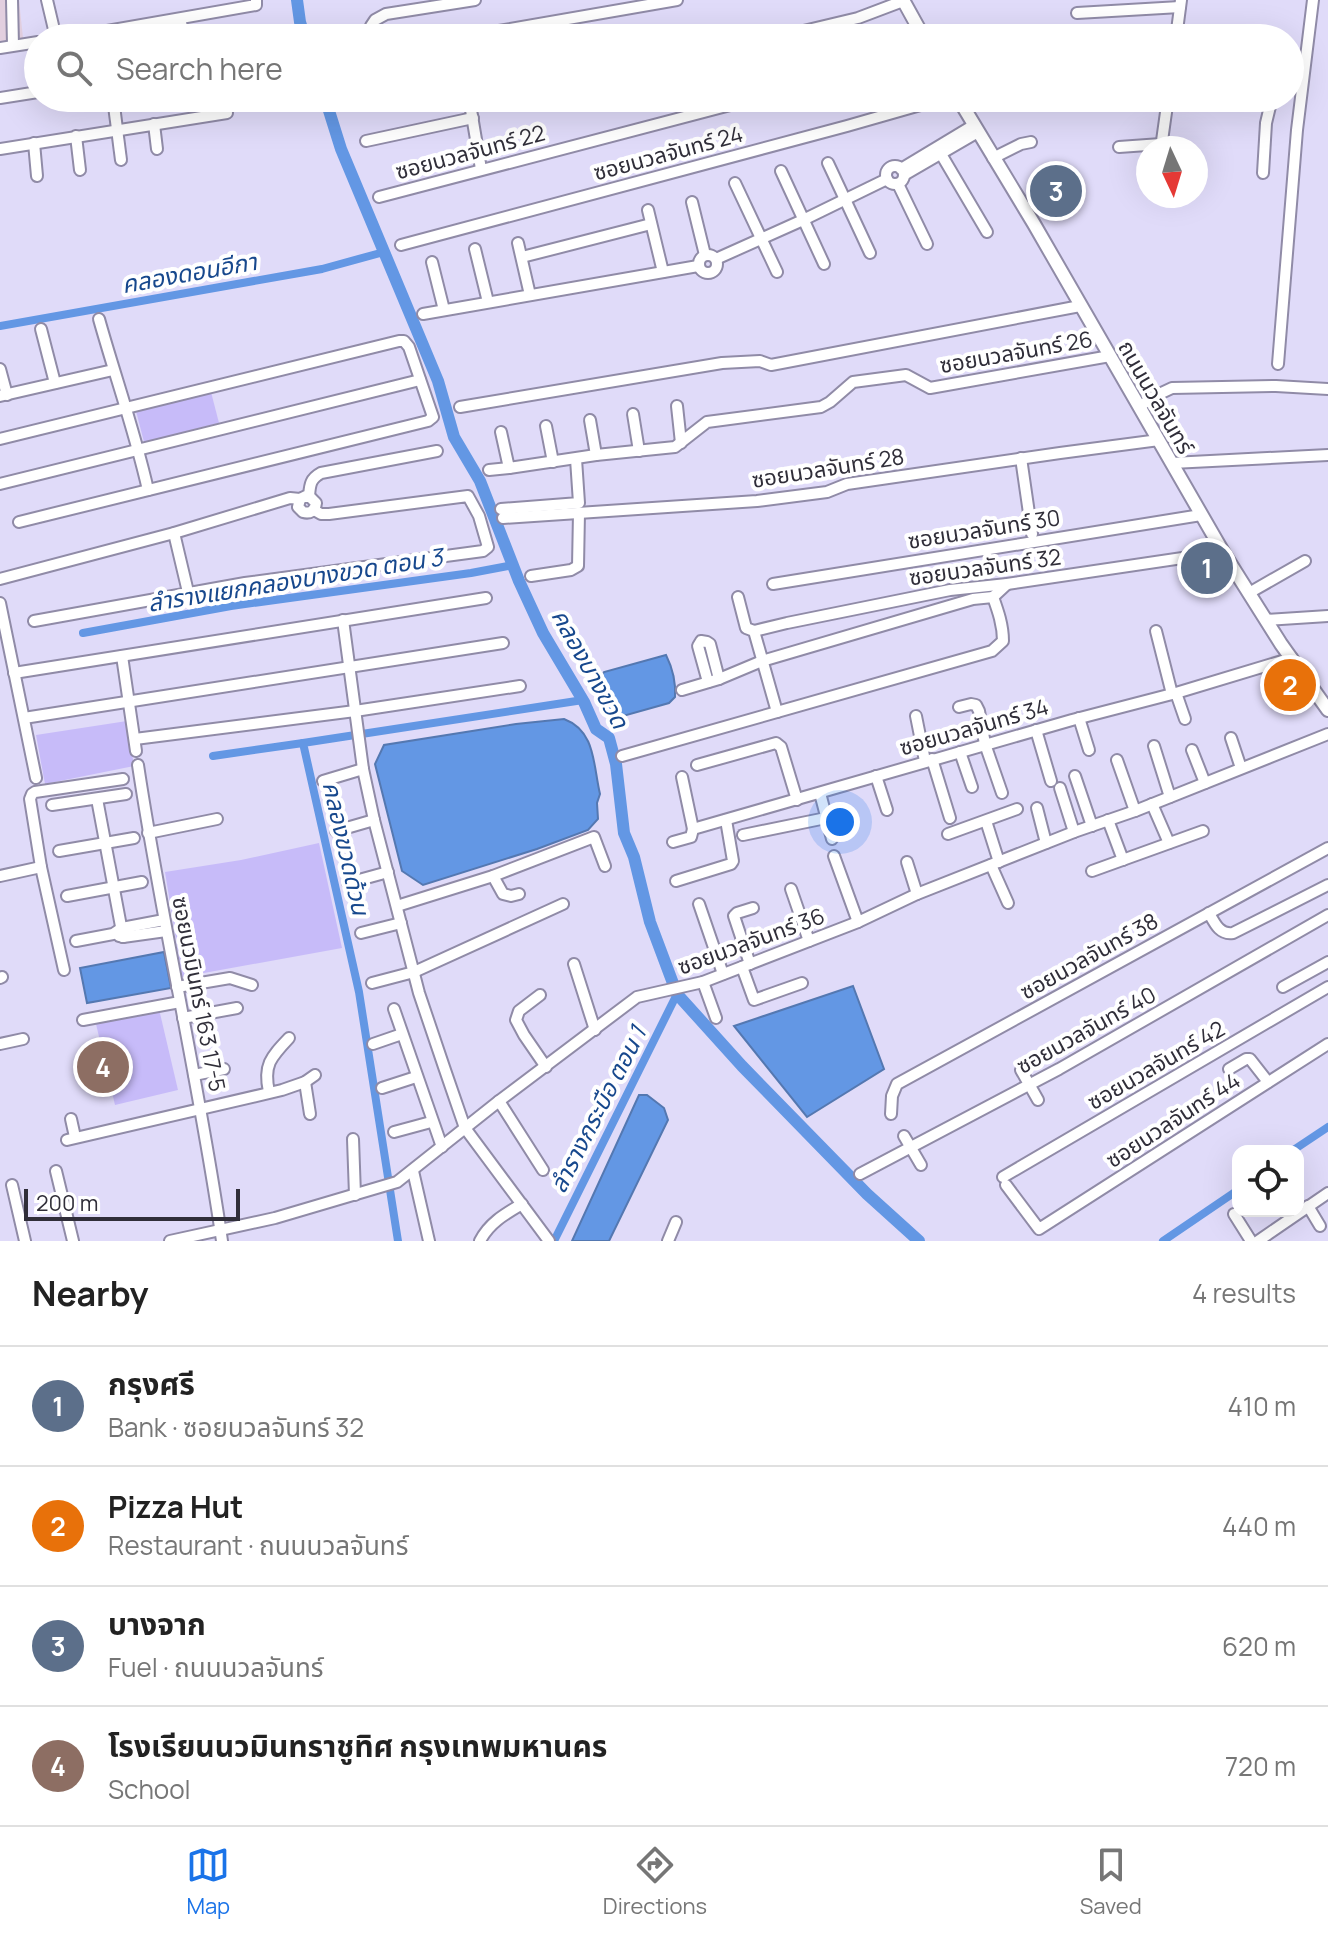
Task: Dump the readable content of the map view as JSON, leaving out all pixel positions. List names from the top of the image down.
{
  "streets": {
    "main road": ["ถนนนวลจันทร์"],
    "street": [
      "ซอยนวลจันทร์ 22",
      "ซอยนวลจันทร์ 24",
      "ซอยนวลจันทร์ 26",
      "ซอยนวลจันทร์ 28",
      "ซอยนวลจันทร์ 30",
      "ซอยนวลจันทร์ 32",
      "ซอยนวลจันทร์ 34",
      "ซอยนวลจันทร์ 36",
      "ซอยนวลจันทร์ 38",
      "ซอยนวมินทร์ 163 17-5",
      "ซอยนวลจันทร์ 40",
      "ซอยนวลจันทร์ 42",
      "ซอยนวลจันทร์ 44"
    ]
  },
  "crossings": [
    ["ซอยนวลจันทร์ 26", "ถนนนวลจันทร์"],
    ["ซอยนวลจันทร์ 26", "ซอยนวลจันทร์ 28"],
    ["ถนนนวลจันทร์", "ซอยนวลจันทร์ 28"],
    ["ถนนนวลจันทร์", "ซอยนวลจันทร์ 30"],
    ["ถนนนวลจันทร์", "ซอยนวลจันทร์ 32"],
    ["ถนนนวลจันทร์", "ซอยนวลจันทร์ 34"],
    ["ซอยนวลจันทร์ 36", "ซอยนวมินทร์ 163 17-5"],
    ["ซอยนวลจันทร์ 42", "ซอยนวลจันทร์ 44"]
  ],
  "water": [
    "คลองดอนอีกา",
    "ลำรางแยกคลองบางขวด ตอน 3",
    "คลองบางขวด",
    "คลองขวดด้วน",
    "ลำรางกระบือ ตอน 1"
  ],
  "scale_bar": "200 m",
  "north": "bottom",
  "page": {
    "search": "Search here",
    "pins": [
      "3",
      "1",
      "2",
      "4"
    ],
    "scale": "200 m",
    "heading": ["Nearby", "4 results"],
    "list": [
      {
        "mark": "1",
        "name": "กรุงศรี",
        "note": "Bank · ซอยนวลจันทร์ 32",
        "value": "410 m"
      },
      {
        "mark": "2",
        "name": "Pizza Hut",
        "note": "Restaurant · ถนนนวลจันทร์",
        "value": "440 m"
      },
      {
        "mark": "3",
        "name": "บางจาก",
        "note": "Fuel · ถนนนวลจันทร์",
        "value": "620 m"
      },
      {
        "mark": "4",
        "name": "โรงเรียนนวมินทราชูทิศ กรุงเทพมหานคร",
        "note": "School",
        "value": "720 m"
      }
    ],
    "nav": ["Map", "Directions", "Saved"]
  }
}
